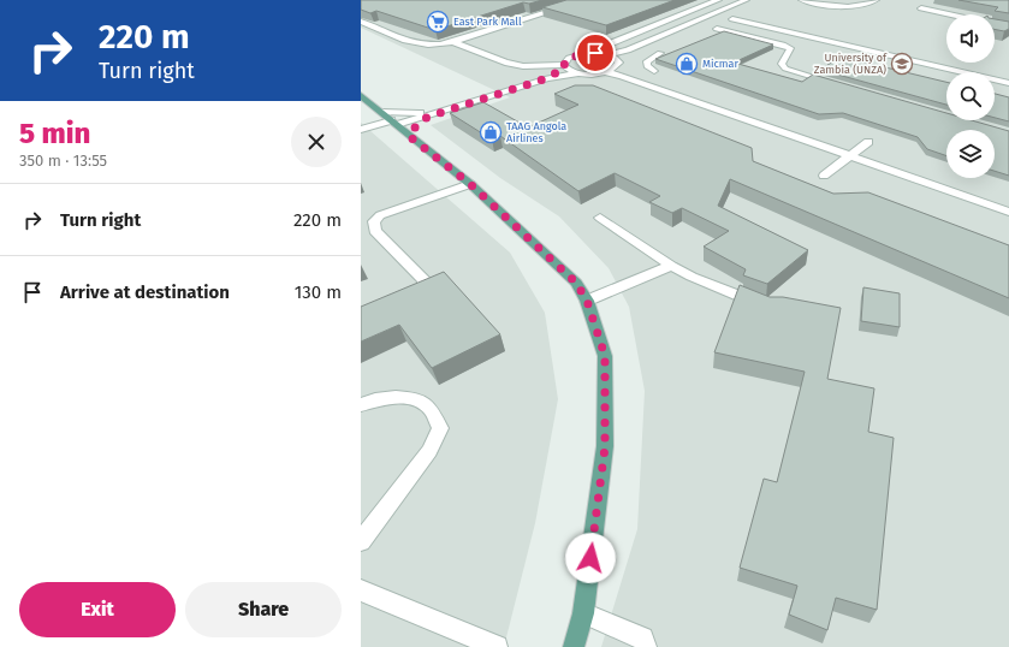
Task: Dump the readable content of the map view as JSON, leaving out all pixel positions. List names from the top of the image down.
{
  "places": {
    "supermarket": ["East Park Mall"],
    "shop": ["Micmar", "TAAG Angola Airlines"],
    "school or university": ["University of Zambia (UNZA)"]
  },
  "page": {
    "turn": ["220 m", "Turn right"],
    "heading": ["5 min", "350 m · 13:55"],
    "list": [
      {
        "name": "Turn right",
        "value": "220 m"
      },
      {
        "name": "Arrive at destination",
        "value": "130 m"
      }
    ],
    "buttons": ["Exit", "Share"]
  }
}
